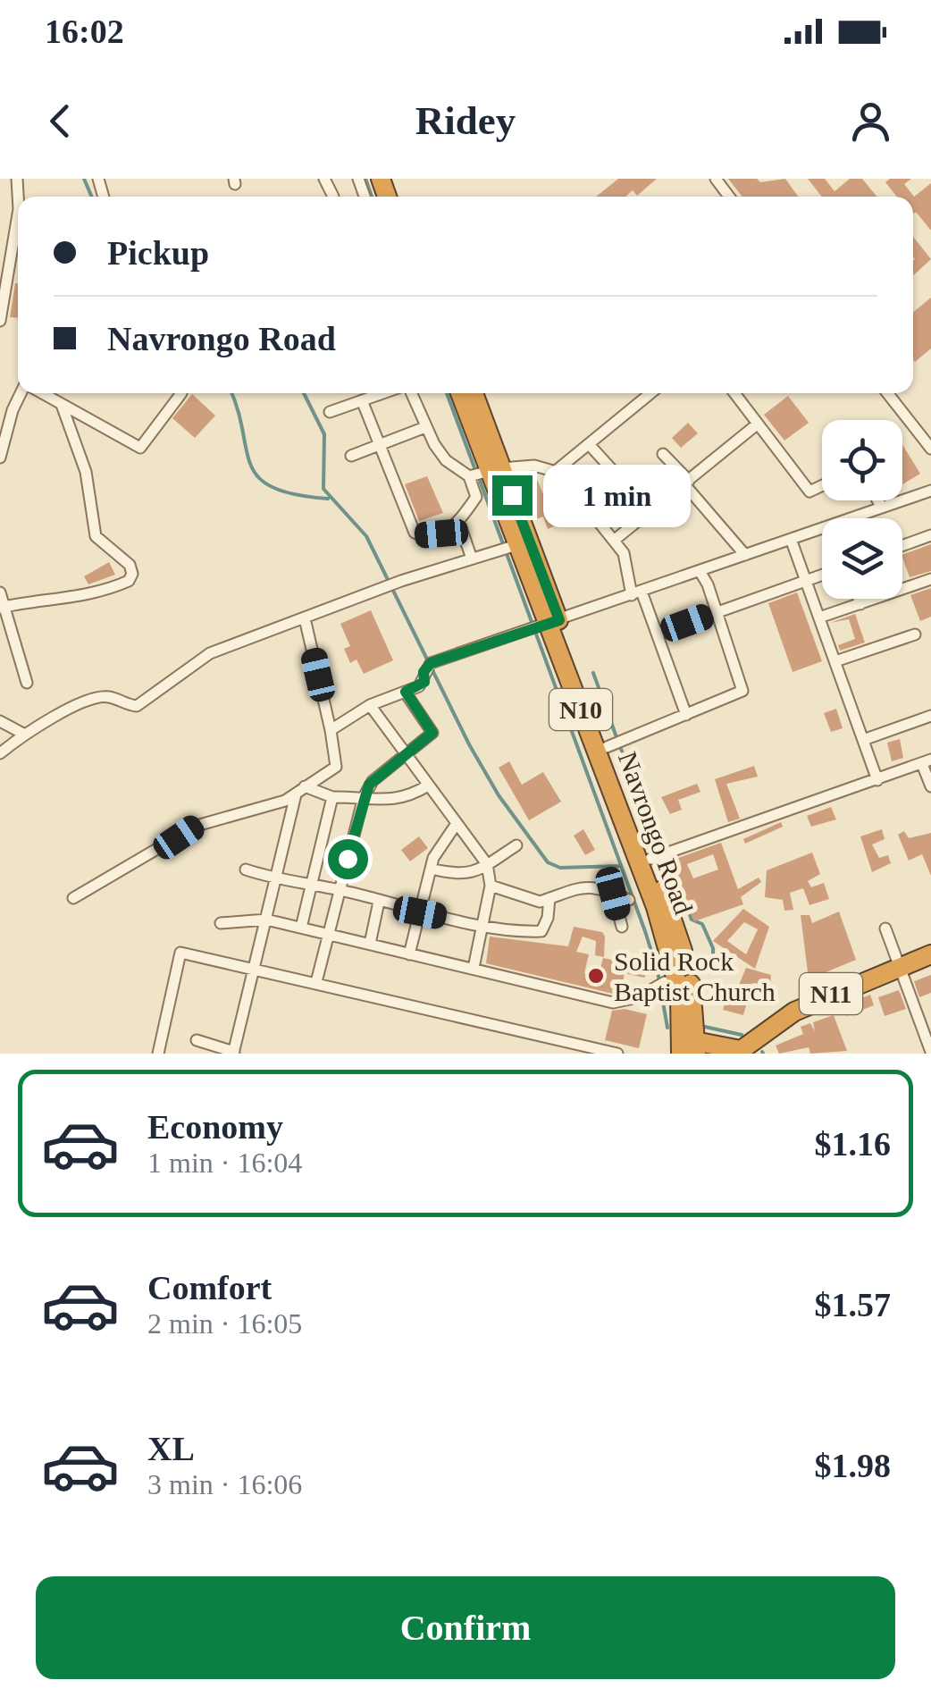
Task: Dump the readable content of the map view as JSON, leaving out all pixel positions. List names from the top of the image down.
{
  "streets": {
    "highway": ["N10", "Navrongo Road", "N11"]
  },
  "places": ["Solid Rock Baptist Church"],
  "page": {
    "status": "16:02",
    "header": "Ridey",
    "banner": ["Pickup", "Navrongo Road"],
    "bubble": "1 min",
    "list": [
      {
        "name": "Economy",
        "note": "1 min · 16:04",
        "value": "$1.16"
      },
      {
        "name": "Comfort",
        "note": "2 min · 16:05",
        "value": "$1.57"
      },
      {
        "name": "XL",
        "note": "3 min · 16:06",
        "value": "$1.98"
      }
    ],
    "buttons": "Confirm"
  }
}
